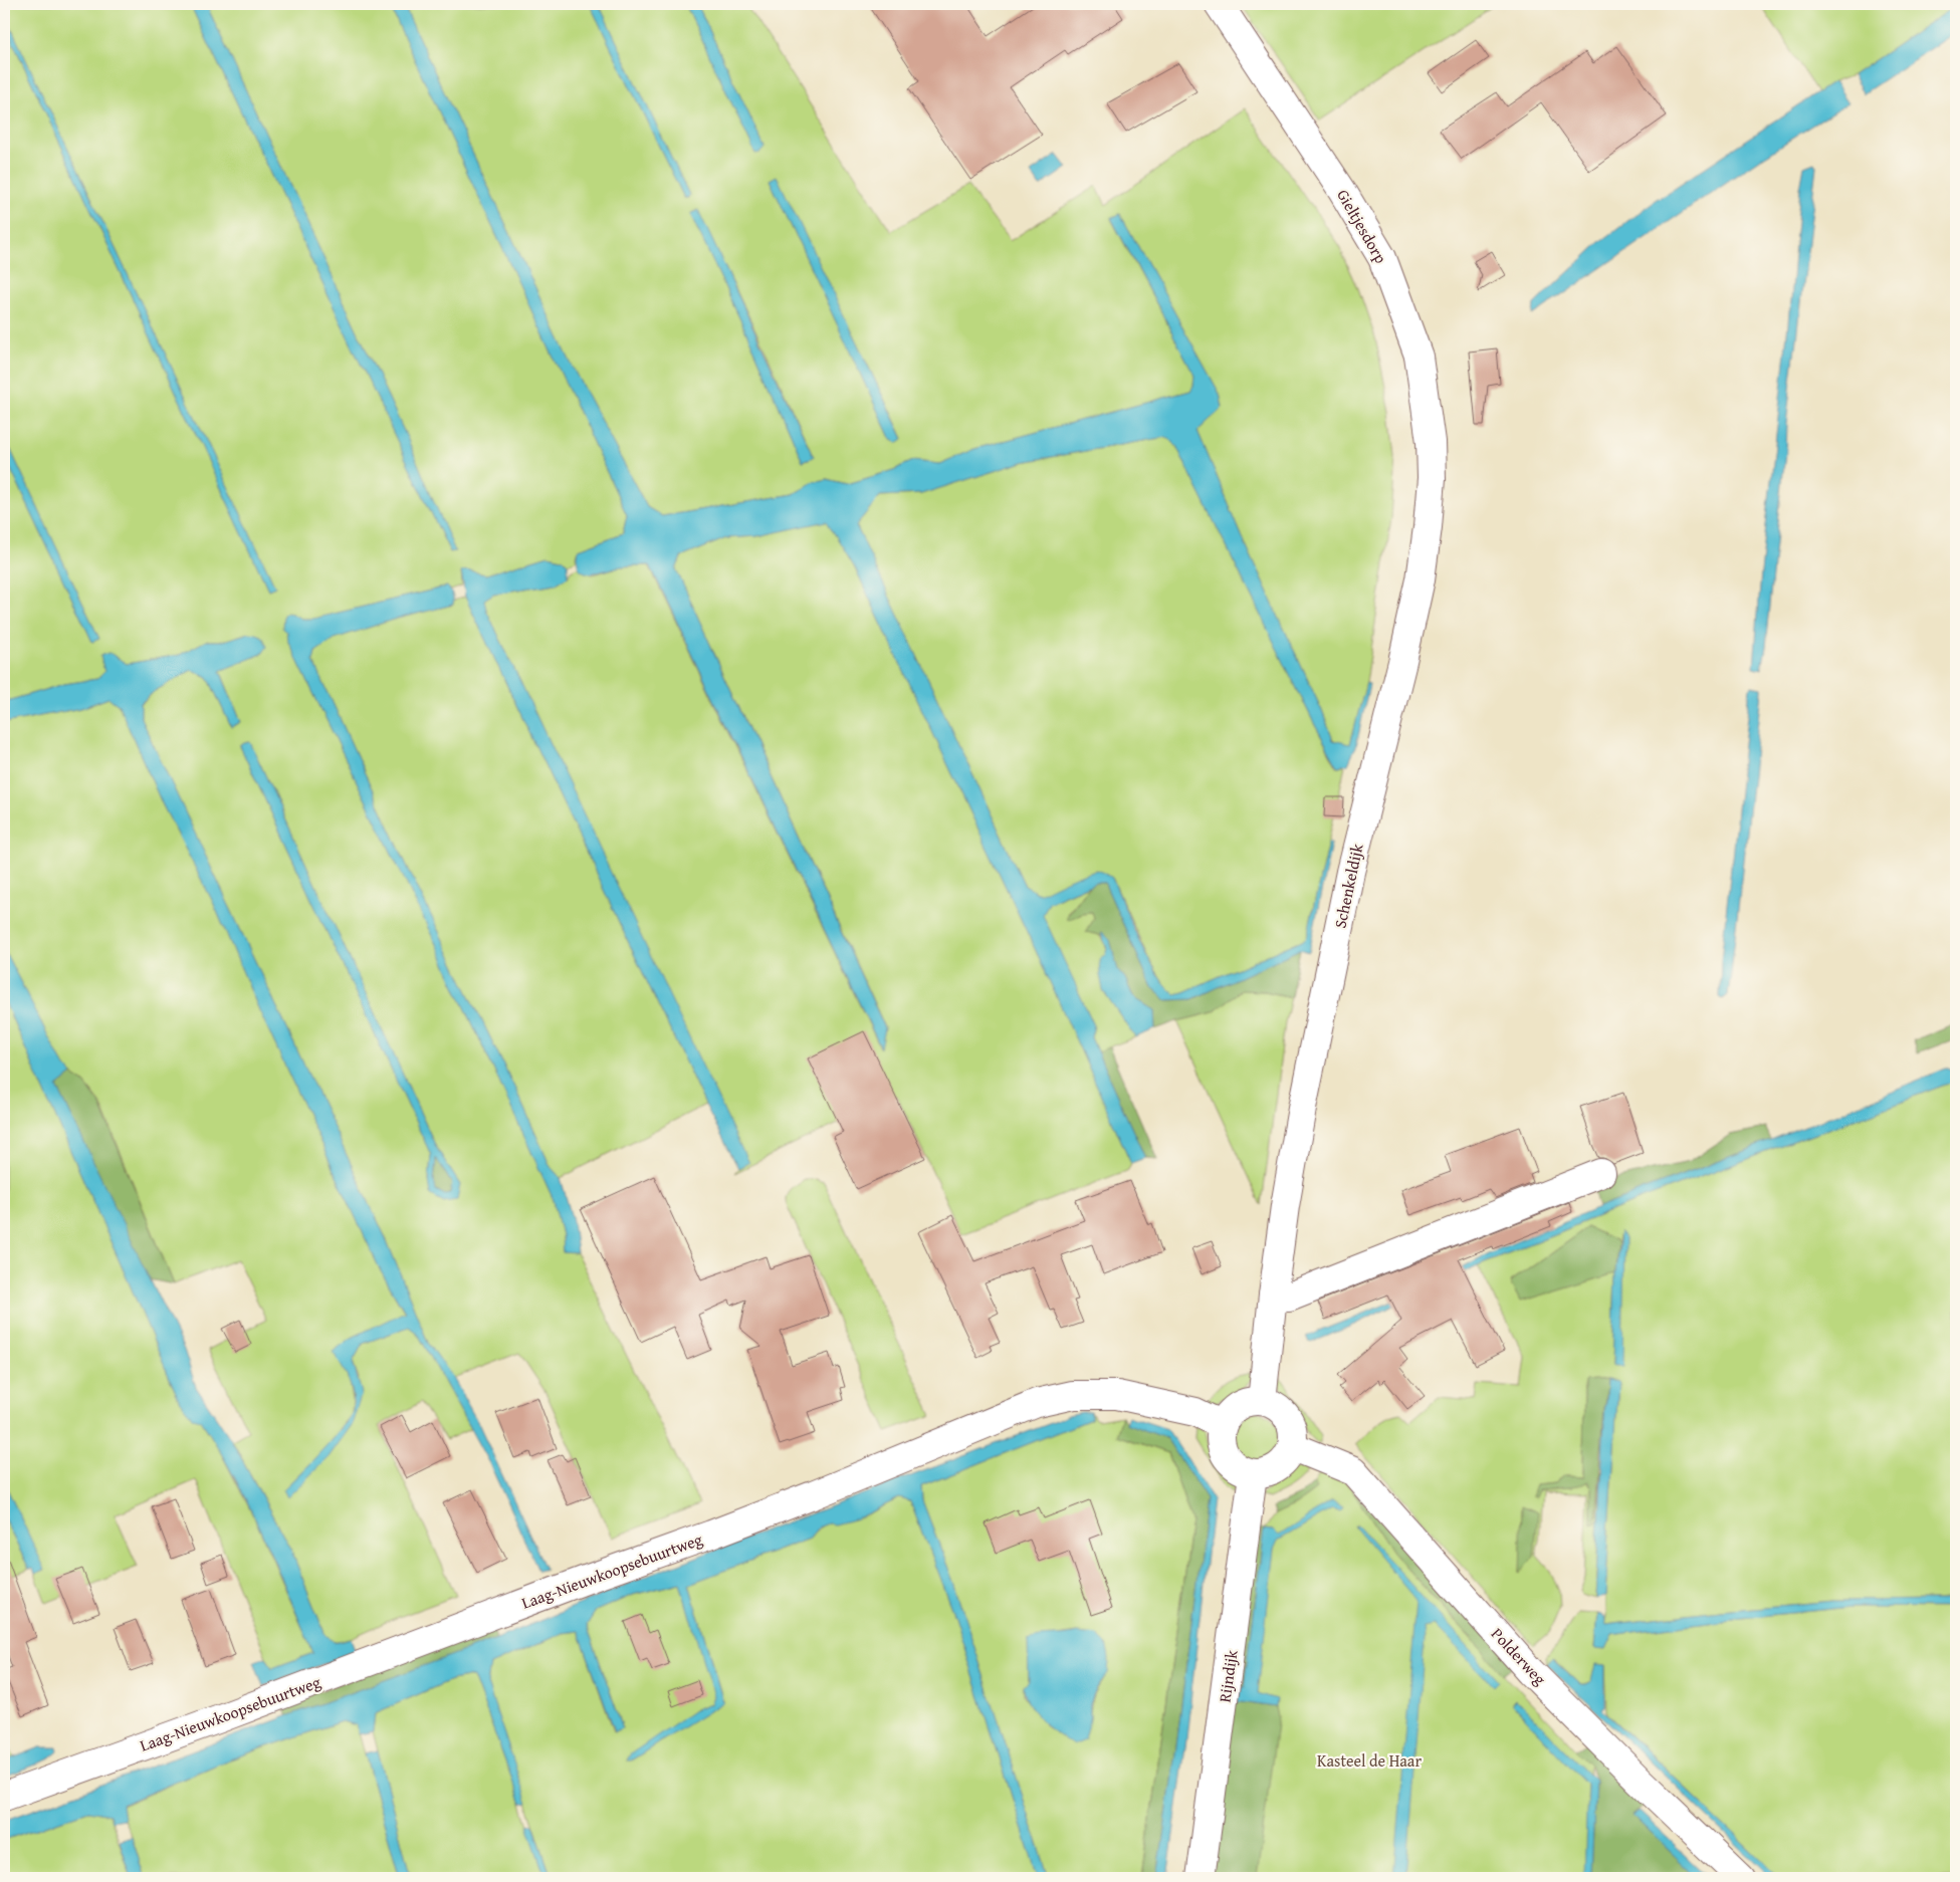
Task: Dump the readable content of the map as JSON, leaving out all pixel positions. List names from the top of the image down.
{
  "streets": {
    "street": [
      "Gieltjesdorp",
      "Schenkeldijk",
      "Laag-Nieuwkoopsebuurtweg",
      "Polderweg",
      "Rijndijk"
    ]
  },
  "crossings": [
    ["Gieltjesdorp", "Schenkeldijk"],
    ["Laag-Nieuwkoopsebuurtweg", "Polderweg"],
    ["Laag-Nieuwkoopsebuurtweg", "Rijndijk"],
    ["Polderweg", "Rijndijk"]
  ],
  "parks": ["Kasteel de Haar"]
}
